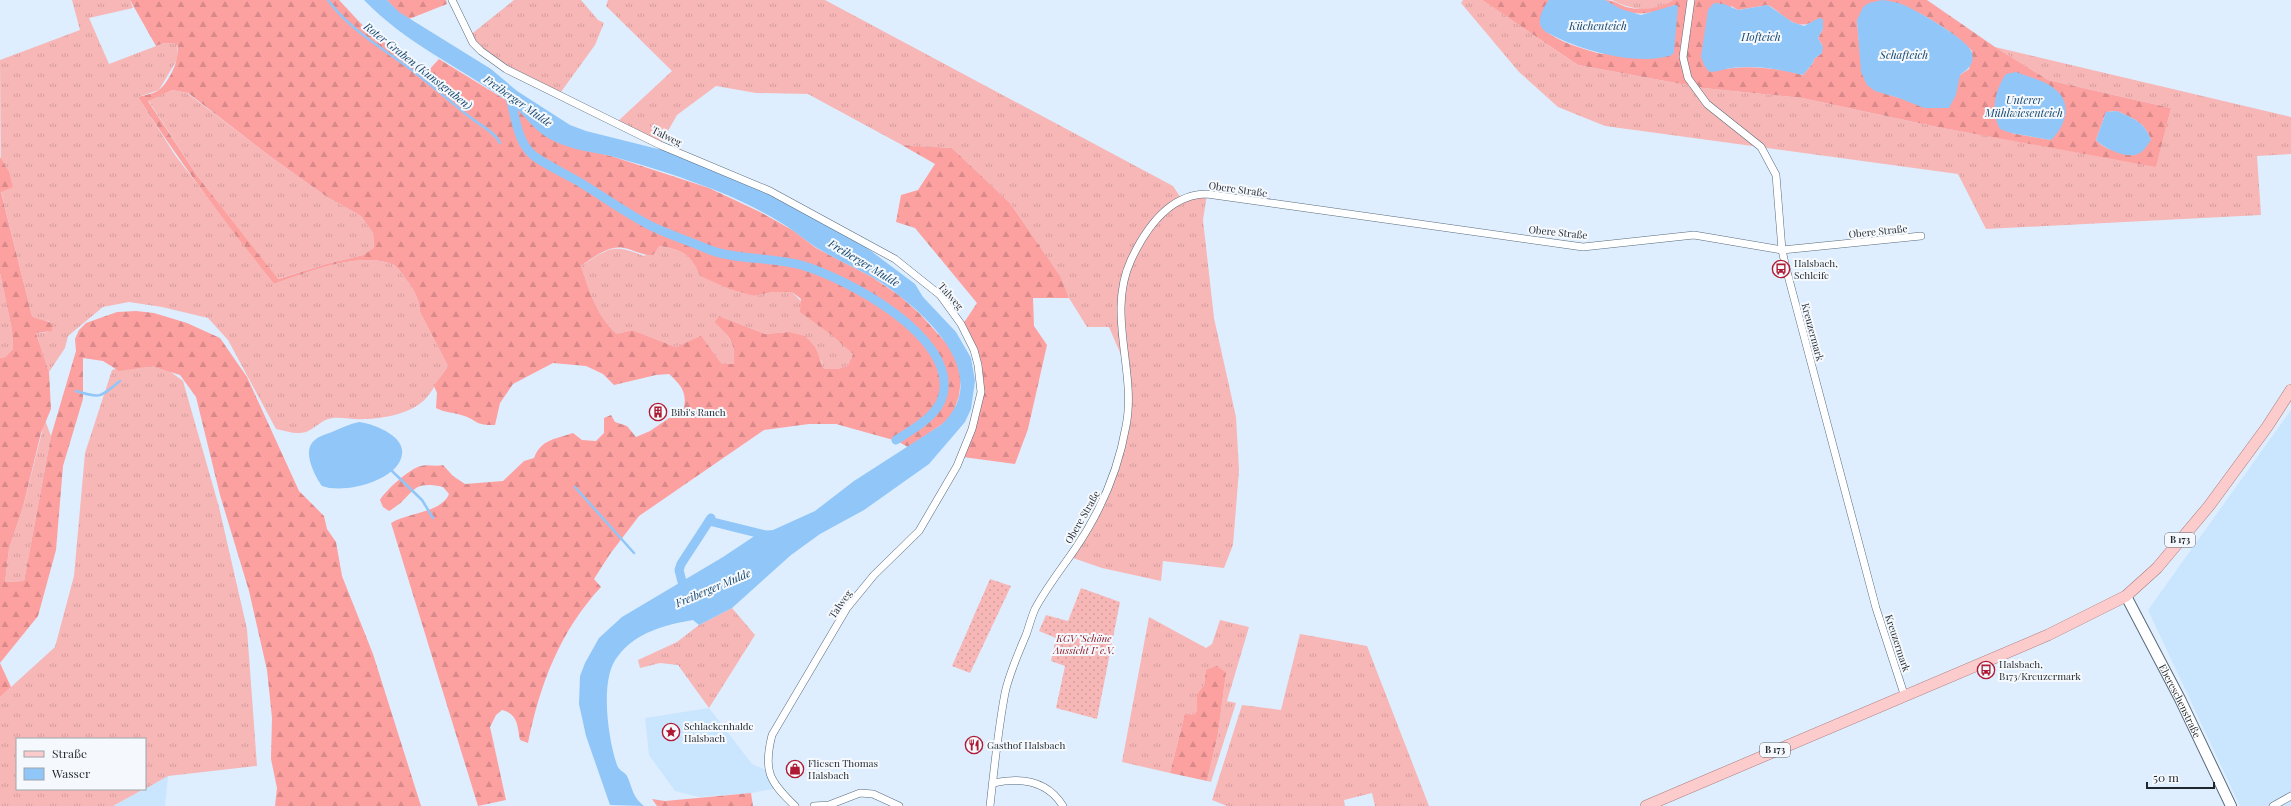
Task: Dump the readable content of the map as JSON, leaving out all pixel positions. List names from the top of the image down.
{
  "streets": {
    "main road": ["B 173"],
    "street": [
      "Talweg",
      "Obere Straße",
      "Kreuzermark",
      "Ebereschenstraße"
    ]
  },
  "crossings": [
    ["Obere Straße", "Kreuzermark"],
    ["Kreuzermark", "B 173"],
    ["B 173", "Ebereschenstraße"]
  ],
  "water": [
    "Küchenteich",
    "Hofteich",
    "Schafteich",
    "Roter Graben (Kunstgraben)",
    "Unterer Mühlwiesenteich",
    "Freiberger Mulde"
  ],
  "parks": ["KGV \"Schöne Aussicht I\" e.V."],
  "places": {
    "bus stop": ["Halsbach, Schleife", "Halsbach, B173/Kreuzermark"],
    "building": ["Bibi's Ranch"],
    "place": ["Schlackenhalde Halsbach"],
    "restaurant": ["Gasthof Halsbach"],
    "shop": ["Fliesen Thomas Halsbach"]
  },
  "legend": ["Straße", "Wasser"],
  "scale_bar": "50 m"
}
